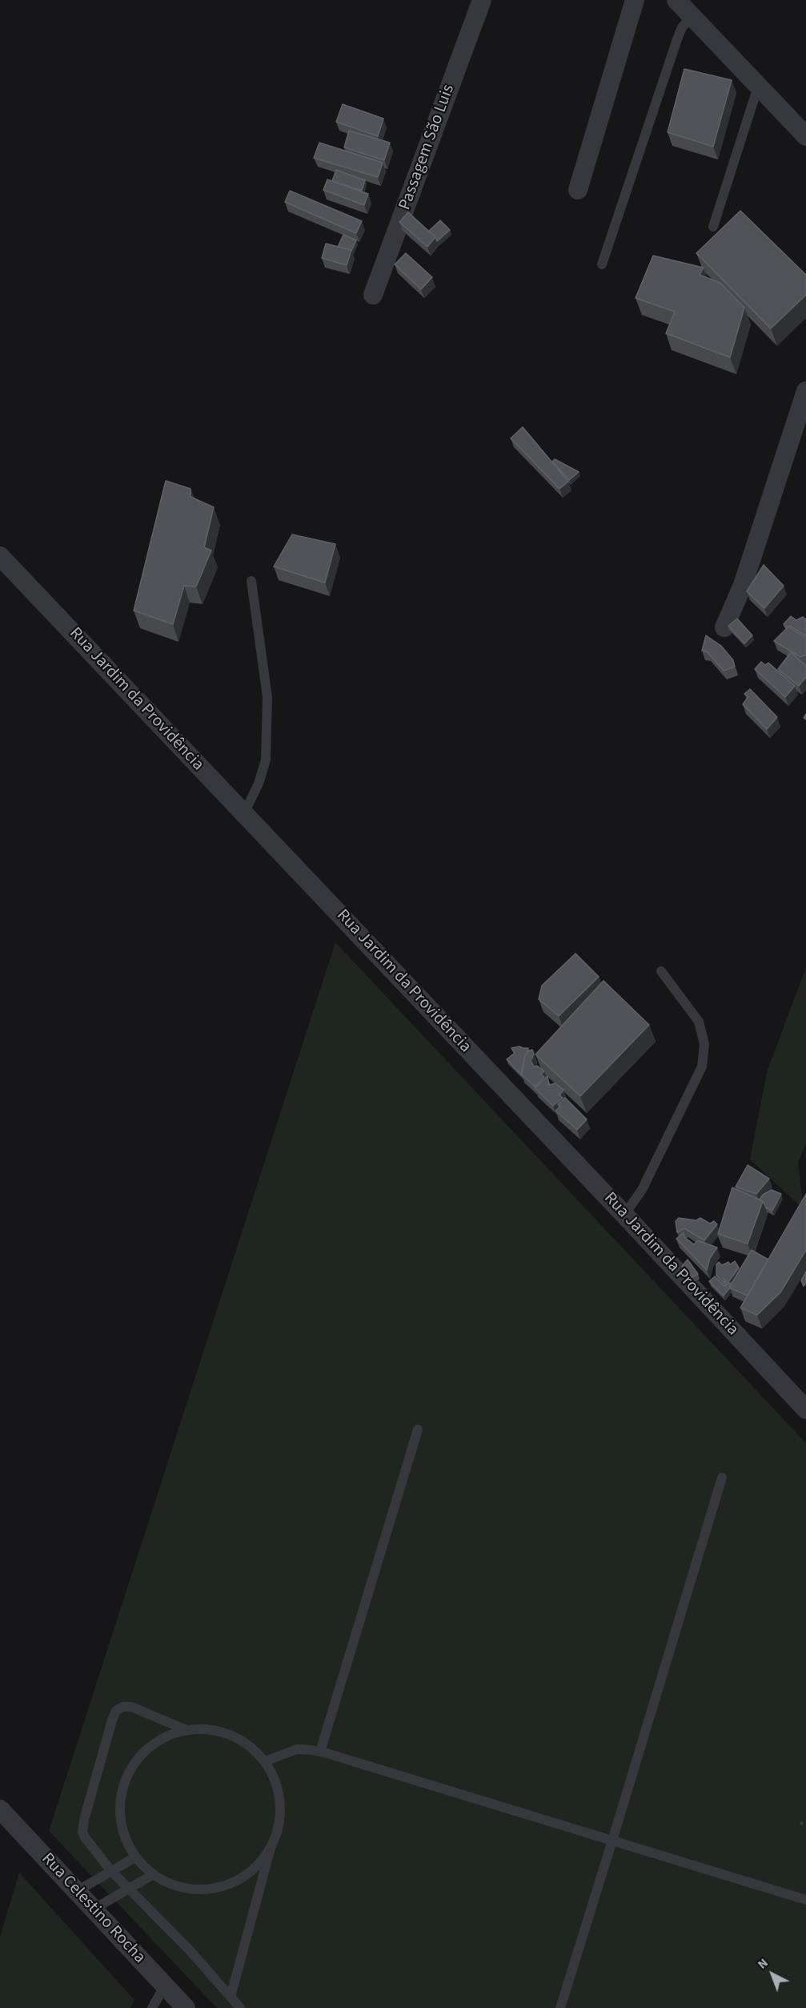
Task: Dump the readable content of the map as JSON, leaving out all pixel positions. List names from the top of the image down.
{
  "streets": {
    "street": ["Passagem São Luis", "Rua Jardim da Providência", "Rua Celestino Rocha"]
  },
  "north": "top left"
}
